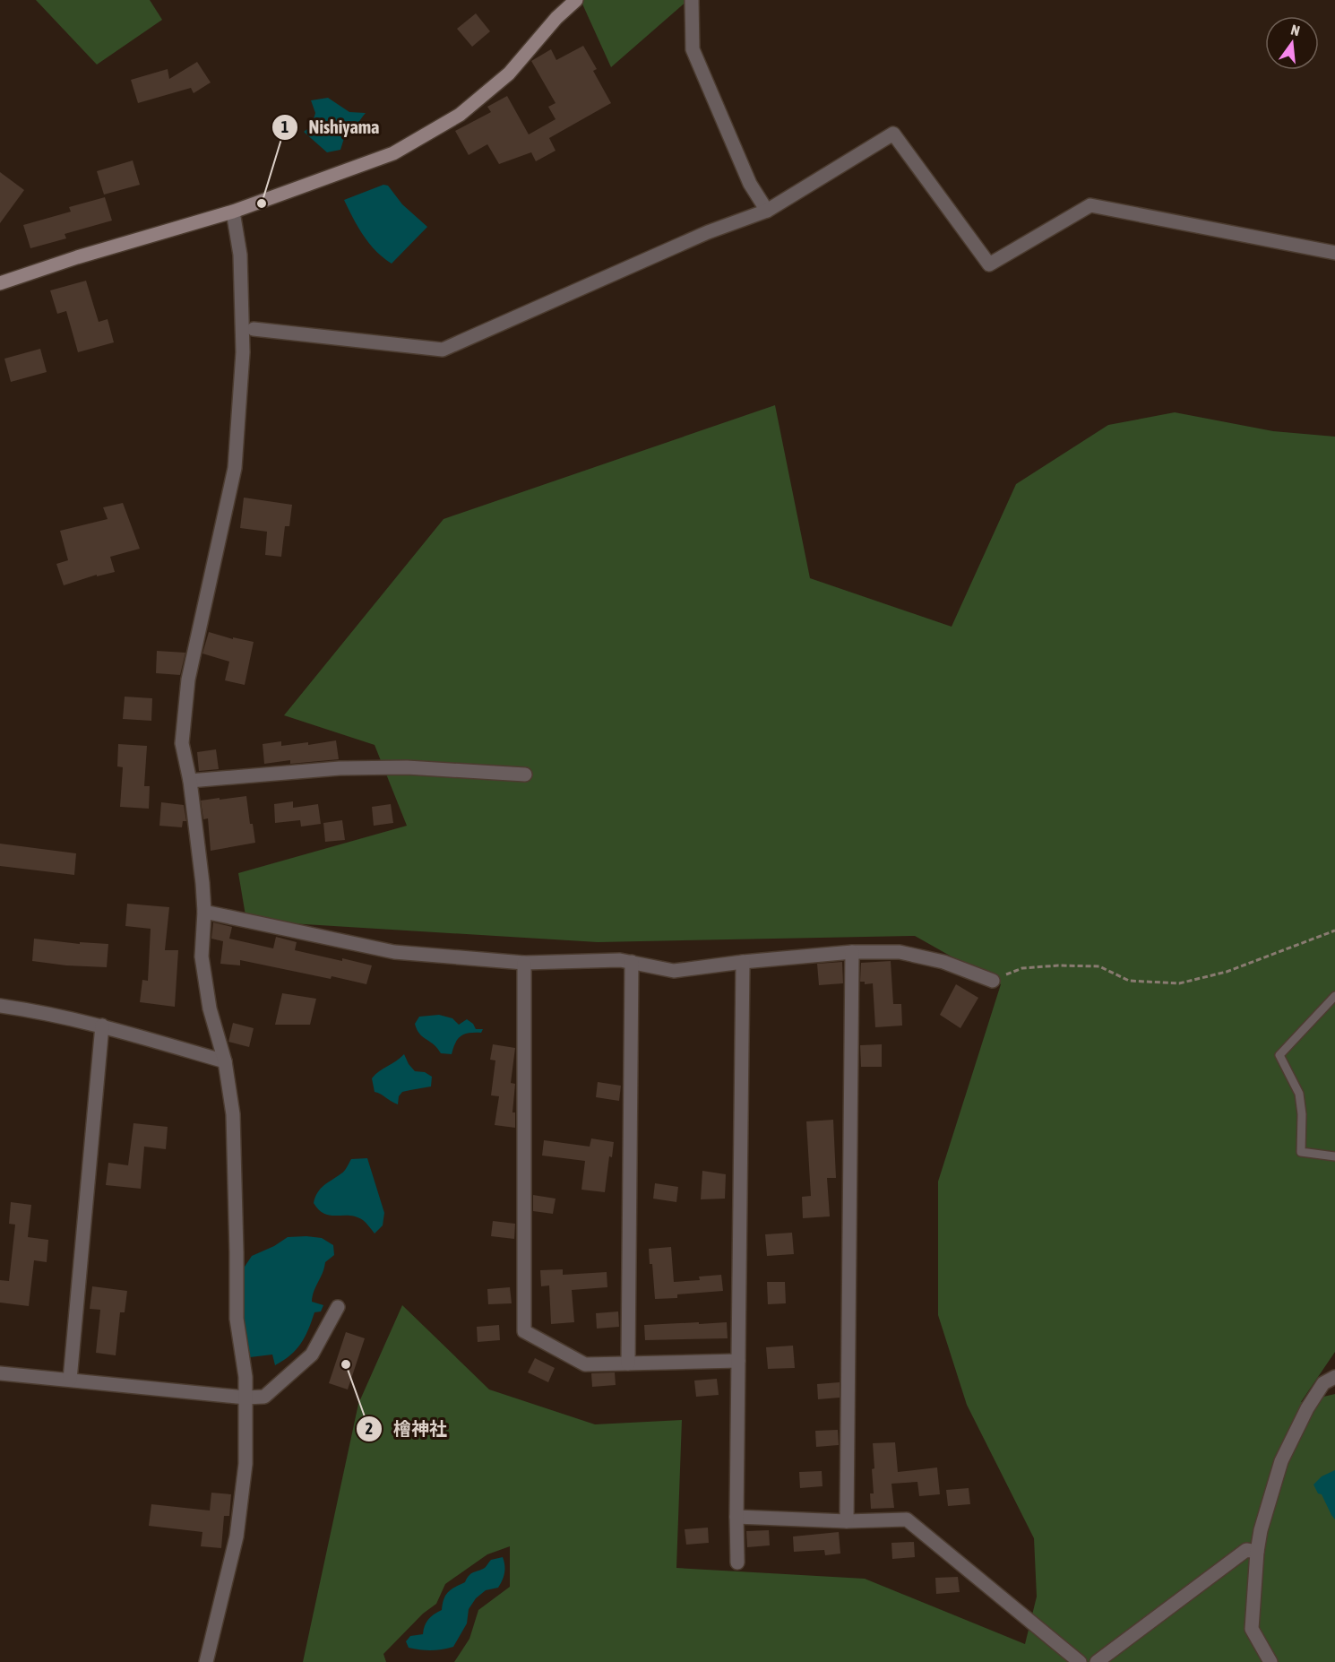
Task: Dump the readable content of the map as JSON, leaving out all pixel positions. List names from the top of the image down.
{
  "places": ["Nishiyama", "檜神社"],
  "north": "top"
}
